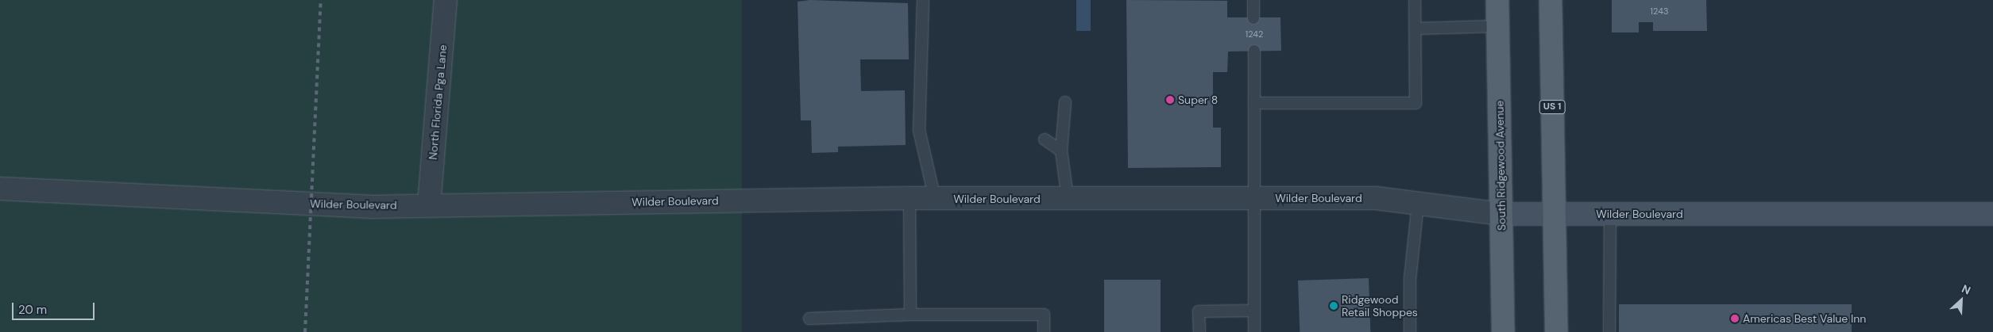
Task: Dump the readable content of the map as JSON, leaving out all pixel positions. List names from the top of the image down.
{
  "streets": {
    "main road": ["US 1", "South Ridgewood Avenue"],
    "street": ["North Florida Pga Lane", "Wilder Boulevard"]
  },
  "crossings": [
    ["North Florida Pga Lane", "Wilder Boulevard"],
    ["US 1", "Wilder Boulevard"],
    ["South Ridgewood Avenue", "Wilder Boulevard"]
  ],
  "places": ["Super 8", "Ridgewood Retail Shoppes", "Americas Best Value Inn"],
  "house_numbers": ["1243", "1242"],
  "scale_bar": "20 m",
  "north": "top right"
}
